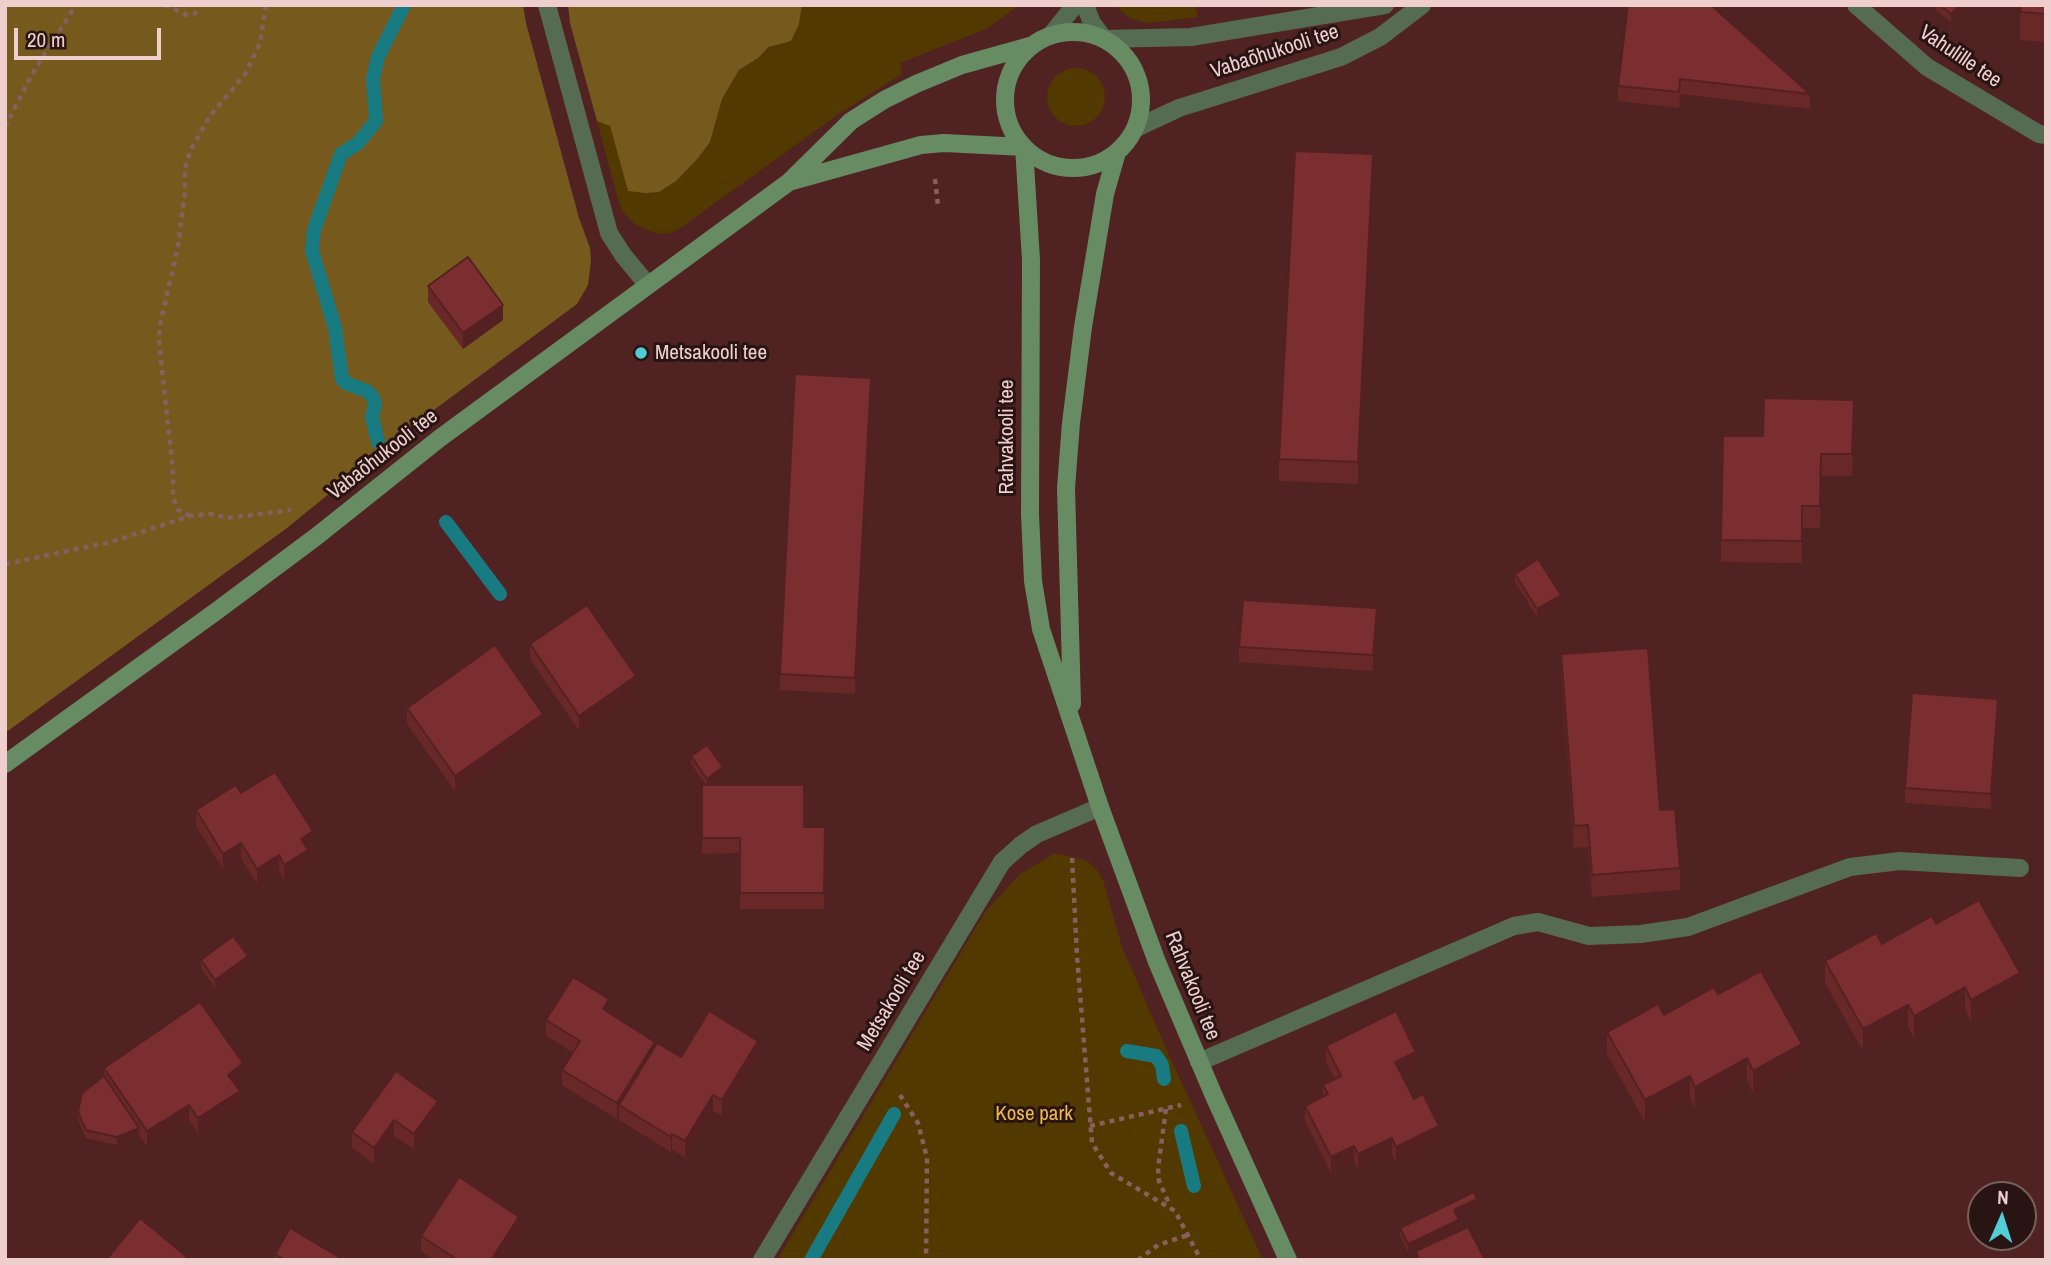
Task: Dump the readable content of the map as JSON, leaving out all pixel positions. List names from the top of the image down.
{
  "streets": {
    "street": [
      "Vabaõhukooli tee",
      "Vahulille tee",
      "Rahvakooli tee",
      "Metsakooli tee"
    ]
  },
  "crossings": [
    ["Vabaõhukooli tee", "Rahvakooli tee"],
    ["Rahvakooli tee", "Metsakooli tee"]
  ],
  "parks": ["Kose park"],
  "places": ["Metsakooli tee"],
  "scale_bar": "20 m",
  "north": "top"
}
